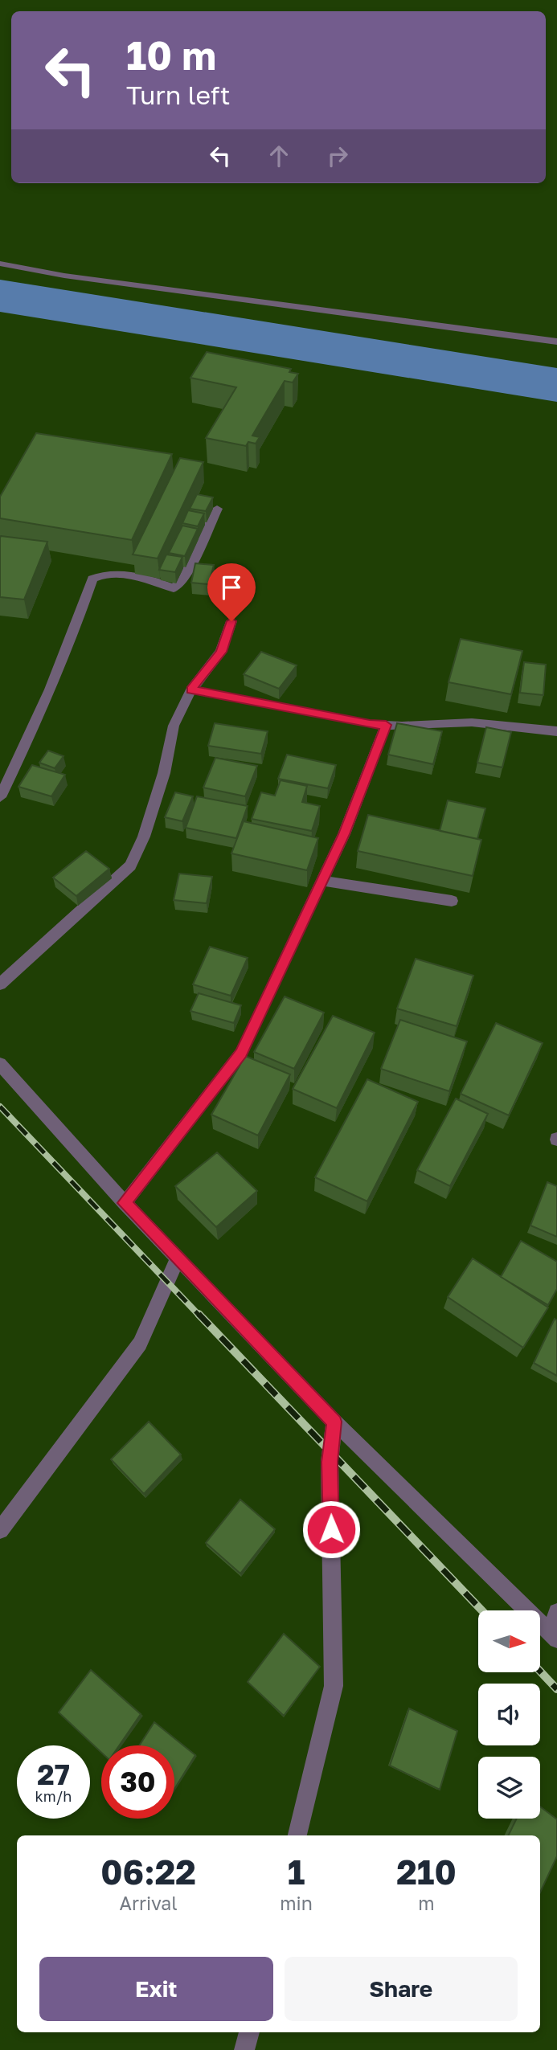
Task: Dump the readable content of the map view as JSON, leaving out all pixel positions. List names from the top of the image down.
{
  "north": "right",
  "page": {
    "turn": ["10 m", "Turn left"],
    "speed": "27 km/h",
    "limit": "30",
    "eta": [
      "06:22",
      "Arrival",
      "1",
      "min",
      "210",
      "m"
    ],
    "buttons": ["Exit", "Share"]
  }
}
